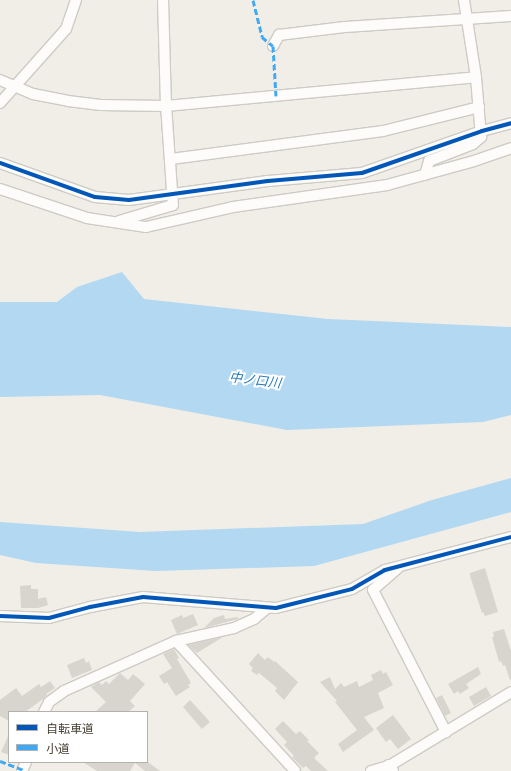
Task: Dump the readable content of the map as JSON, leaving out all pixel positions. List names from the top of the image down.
{
  "water": ["中ノ口川"],
  "legend": ["自転車道", "小道"]
}
